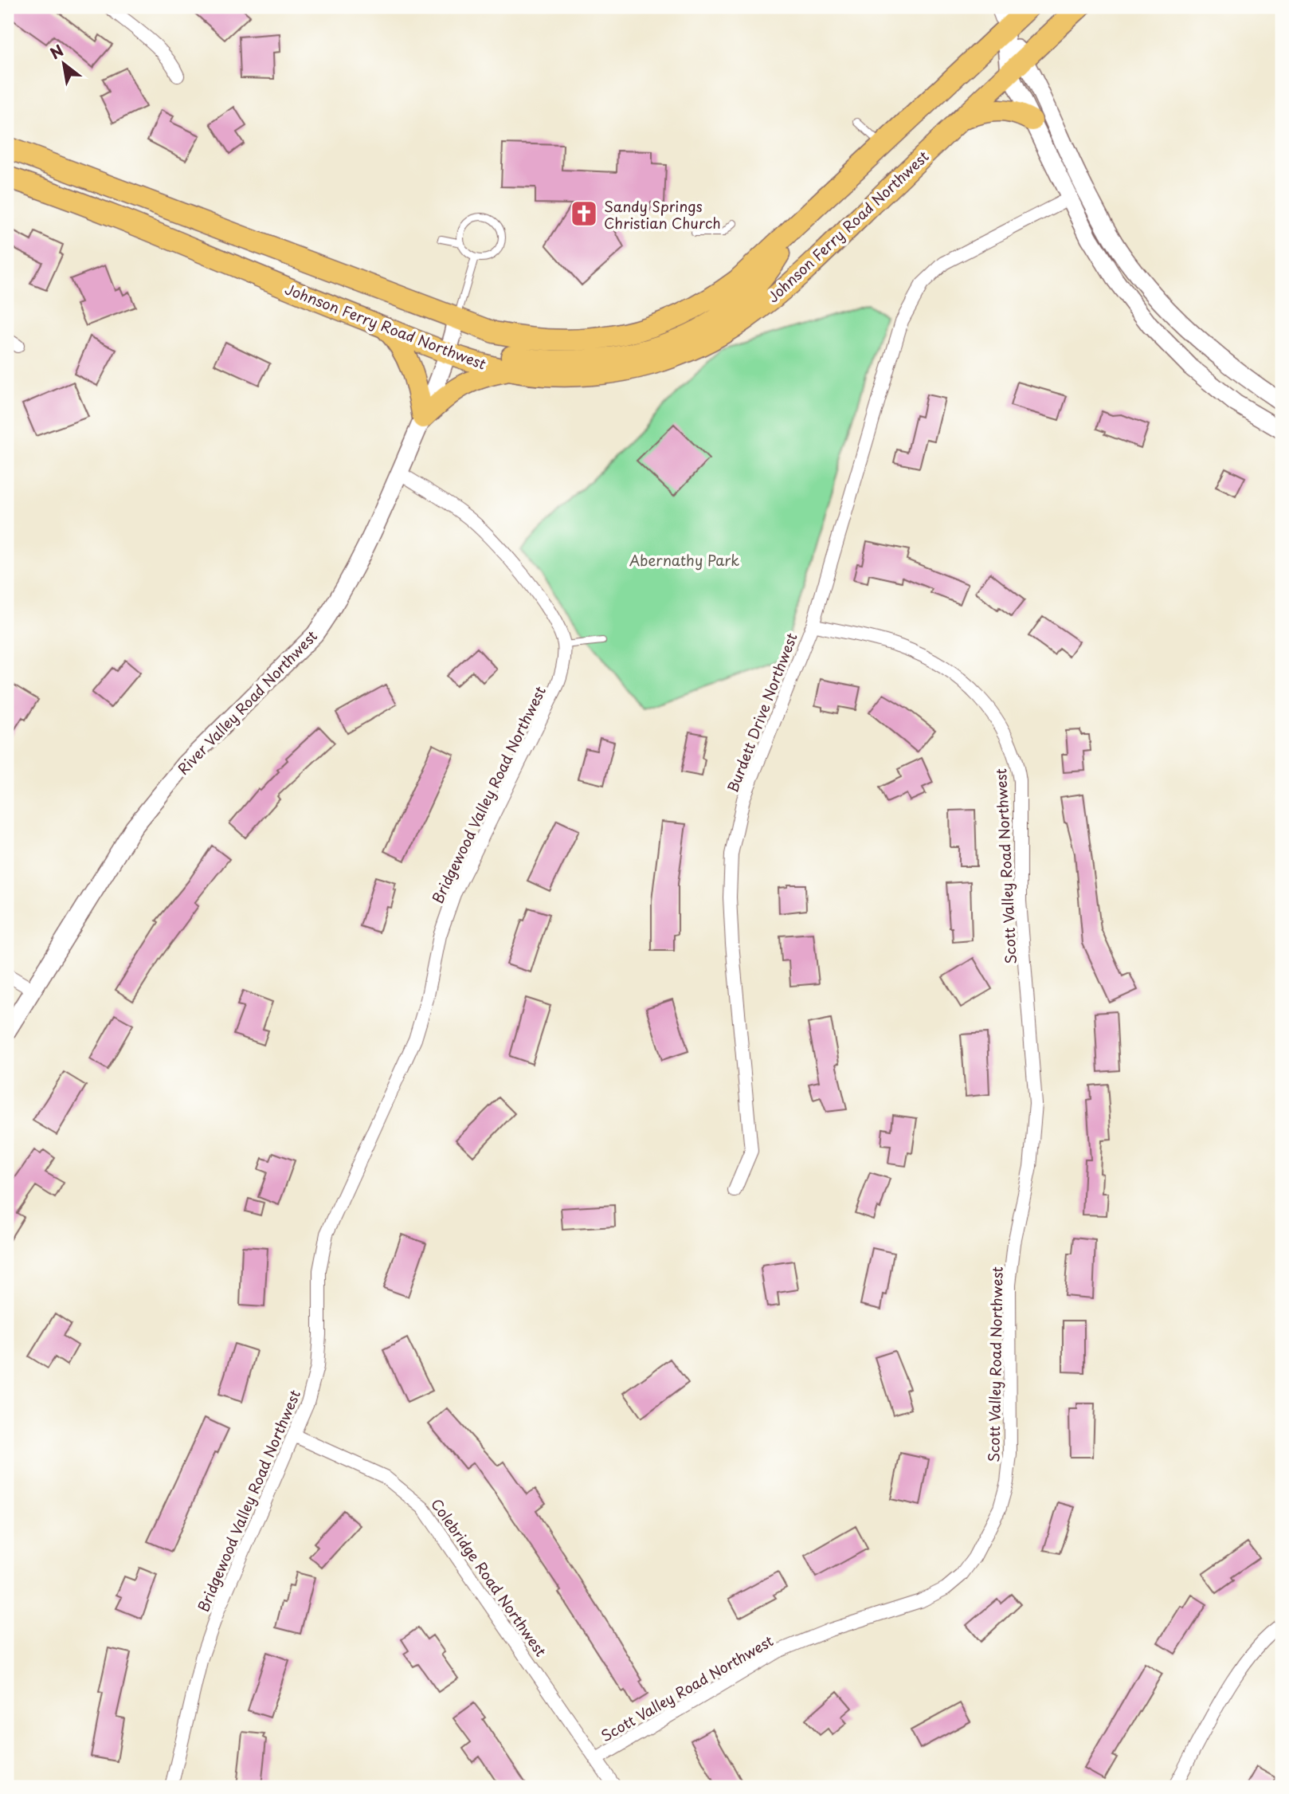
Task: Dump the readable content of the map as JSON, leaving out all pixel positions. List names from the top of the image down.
{
  "streets": {
    "main road": ["Johnson Ferry Road Northwest"],
    "street": [
      "River Valley Road Northwest",
      "Burdett Drive Northwest",
      "Bridgewood Valley Road Northwest",
      "Scott Valley Road Northwest",
      "Colebridge Road Northwest"
    ]
  },
  "crossings": [
    ["Johnson Ferry Road Northwest", "River Valley Road Northwest"],
    ["River Valley Road Northwest", "Bridgewood Valley Road Northwest"],
    ["Burdett Drive Northwest", "Scott Valley Road Northwest"],
    ["Bridgewood Valley Road Northwest", "Colebridge Road Northwest"],
    ["Scott Valley Road Northwest", "Colebridge Road Northwest"]
  ],
  "parks": ["Abernathy Park"],
  "places": {
    "church": ["Sandy Springs Christian Church"]
  },
  "north": "top left"
}
